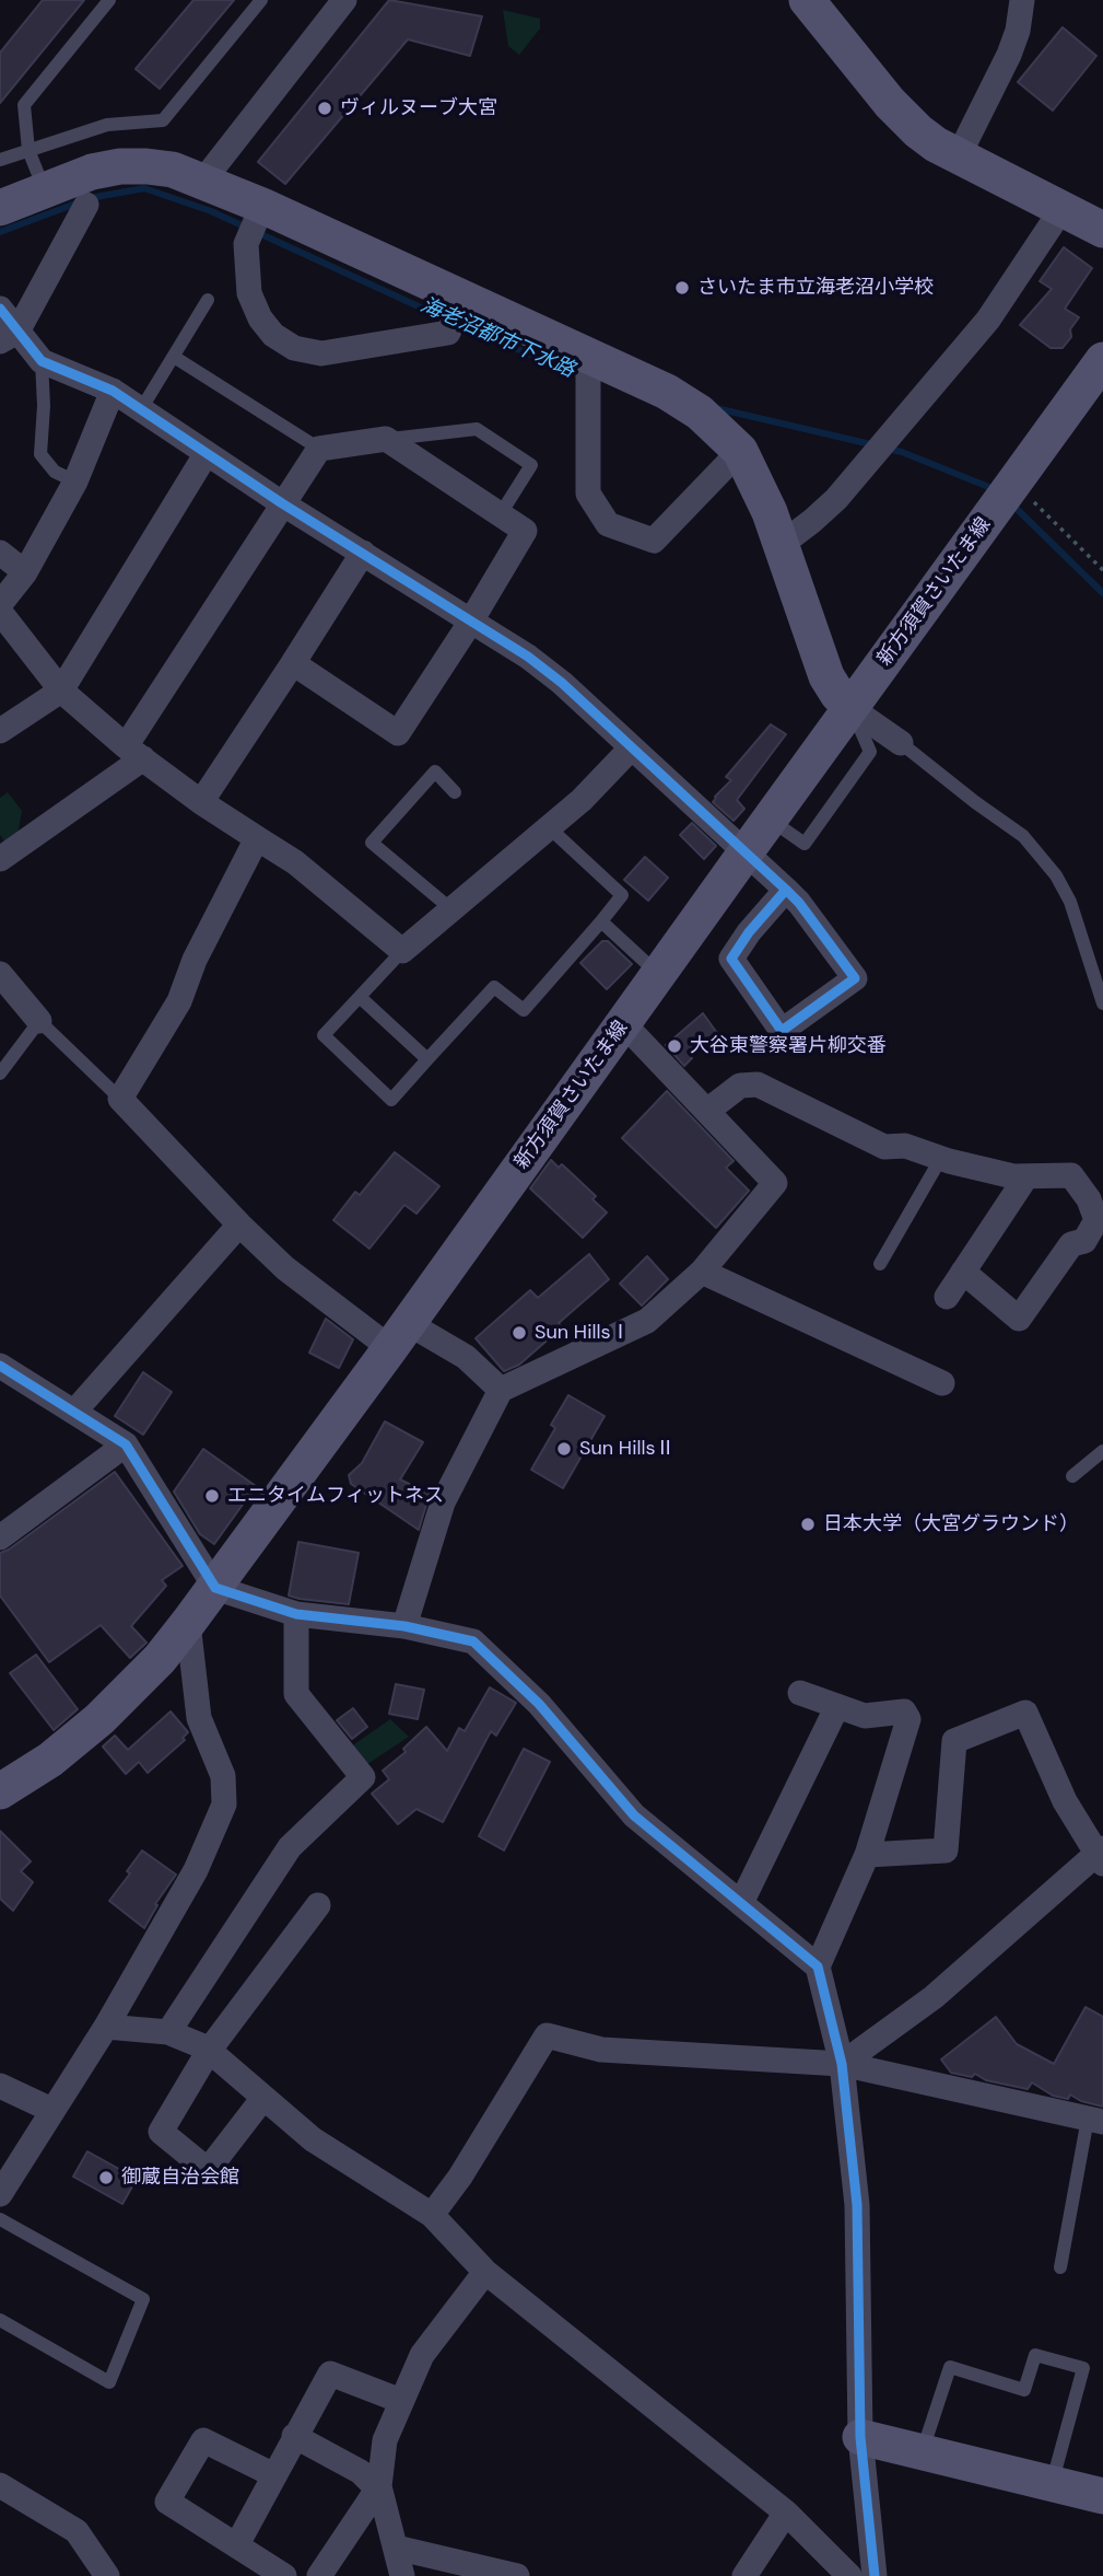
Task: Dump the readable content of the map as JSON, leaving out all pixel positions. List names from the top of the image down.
{
  "streets": {
    "main road": ["新方須賀さいたま線"]
  },
  "water": ["海老沼都市下水路"],
  "places": [
    "ヴィルヌーブ大宮",
    "さいたま市立海老沼小学校",
    "大谷東警察署片柳交番",
    "Sun HillsⅠ",
    "Sun HillsⅡ",
    "エニタイムフィットネス",
    "日本大学（大宮グラウンド）",
    "御蔵自治会館"
  ]
}
